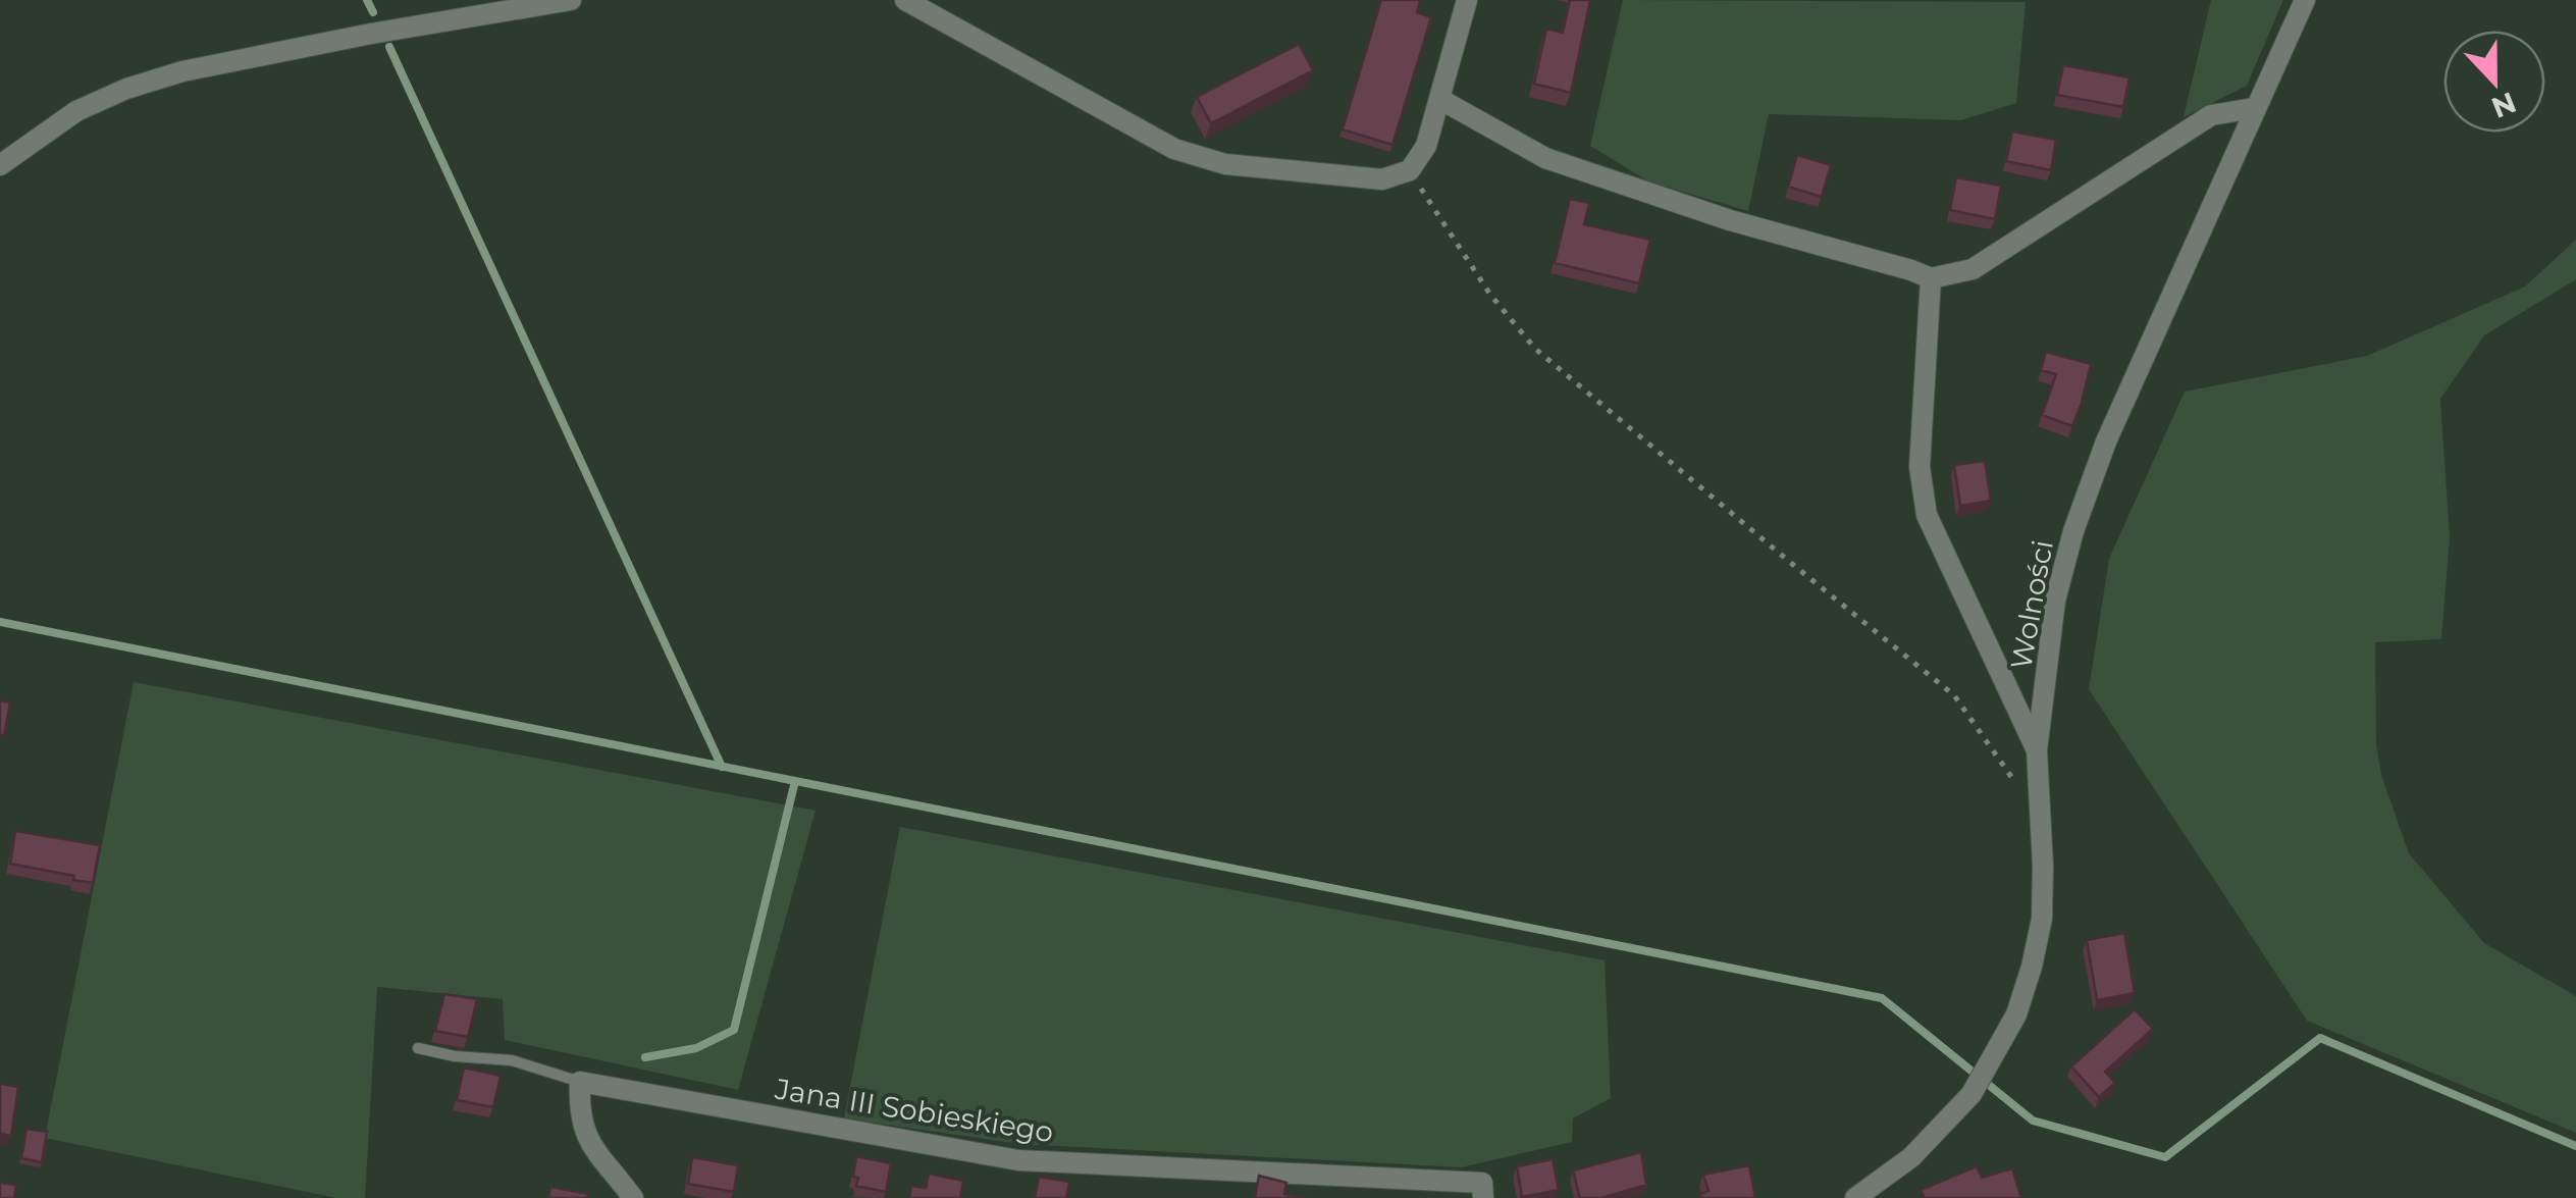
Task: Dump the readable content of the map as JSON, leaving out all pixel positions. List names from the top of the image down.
{
  "streets": {
    "street": ["Wolności", "Jana III Sobieskiego"]
  },
  "north": "bottom"
}
